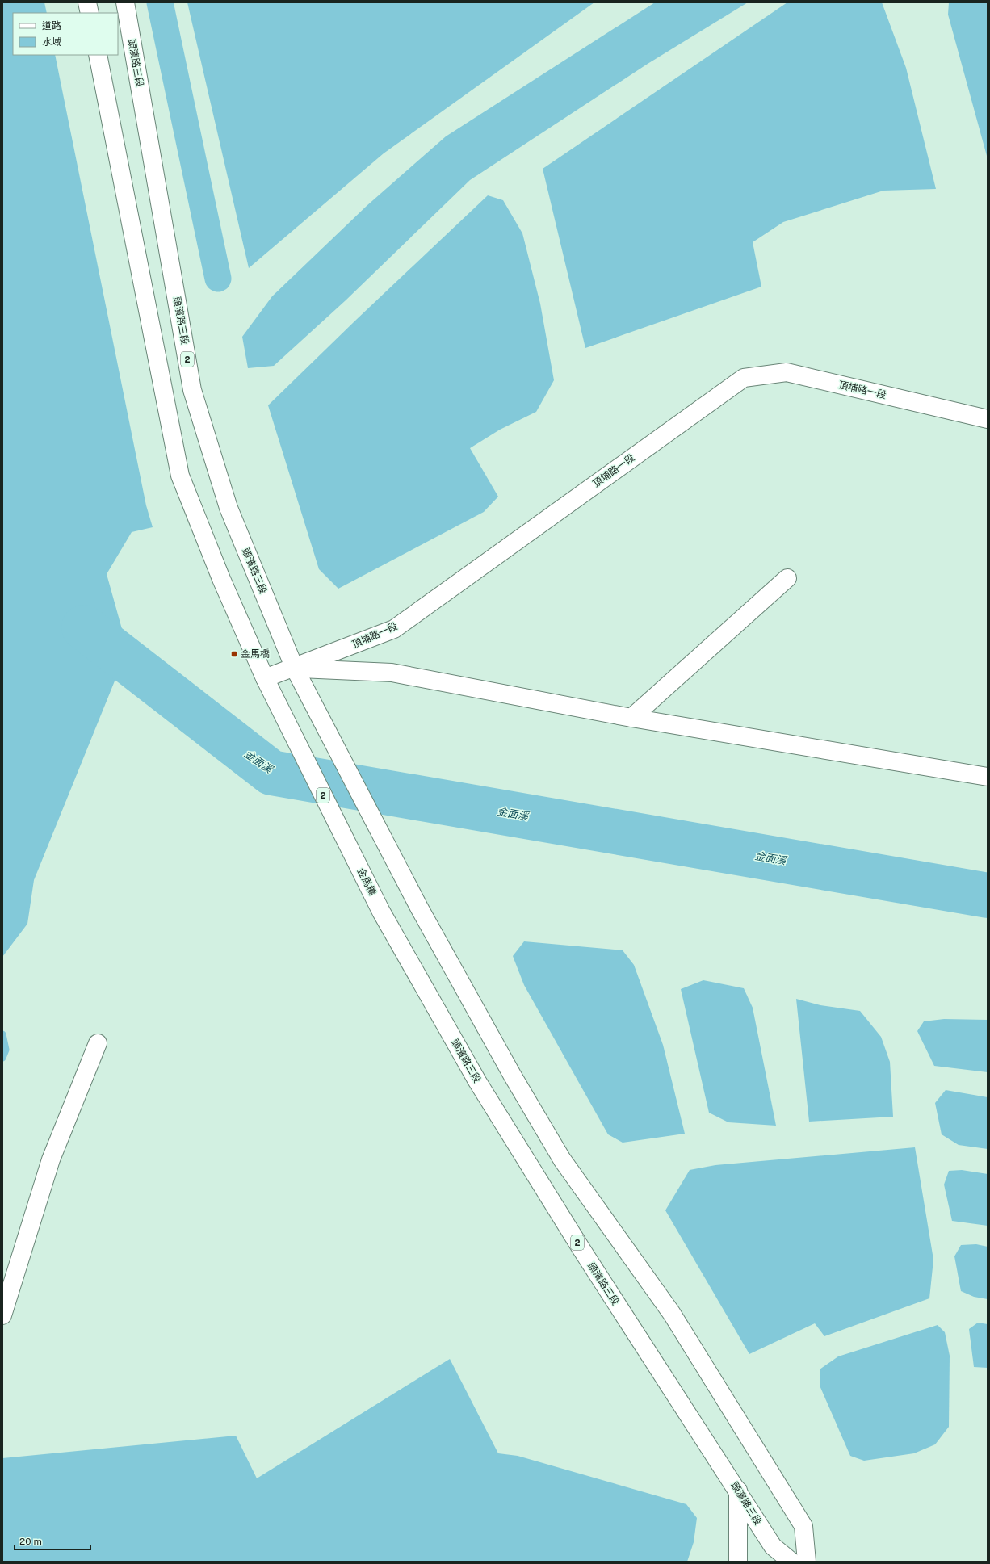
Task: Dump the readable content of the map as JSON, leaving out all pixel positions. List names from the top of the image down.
{
  "streets": {
    "main road": [
      "頭濱路三段",
      "2",
      "頂埔路一段",
      "金馬橋"
    ]
  },
  "crossings": [
    ["頭濱路三段", "頂埔路一段"],
    ["頭濱路三段", "金馬橋"],
    ["2", "頂埔路一段"],
    ["2", "金馬橋"],
    ["頂埔路一段", "金馬橋"]
  ],
  "water": ["金面溪"],
  "places": {
    "transit": ["金馬橋"]
  },
  "legend": ["道路", "水域"],
  "scale_bar": "20 m"
}
